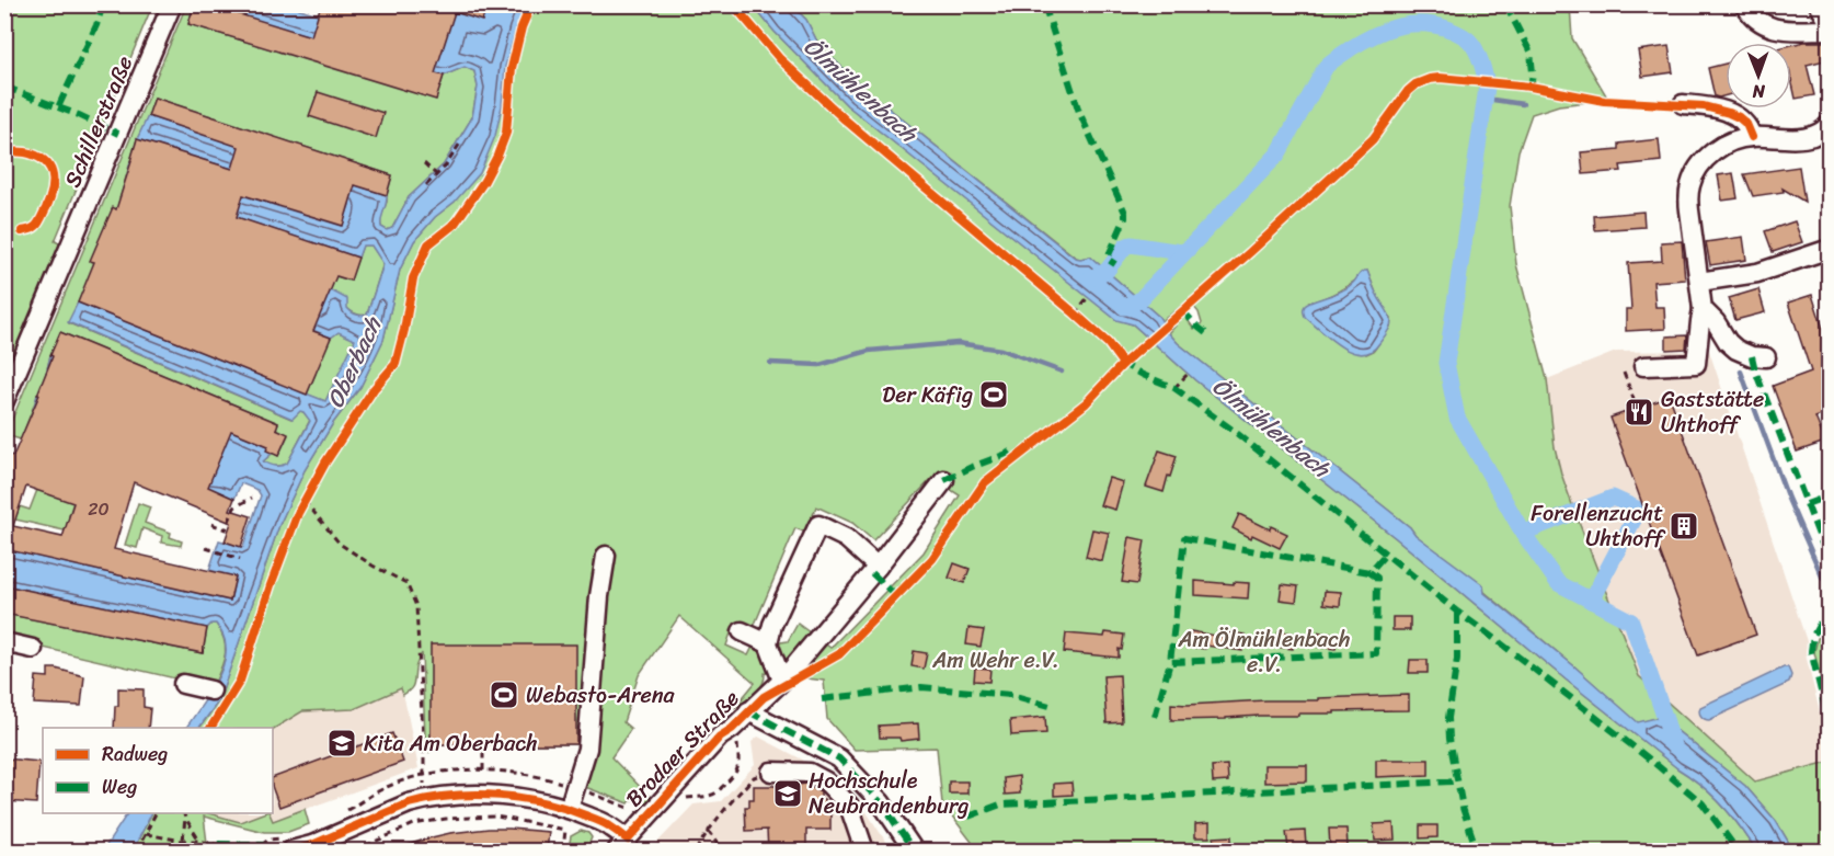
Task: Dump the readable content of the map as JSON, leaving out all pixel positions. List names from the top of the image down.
{
  "streets": {
    "street": ["Schillerstraße", "Brodaer Straße"]
  },
  "water": ["Ölmühlenbach", "Oberbach"],
  "parks": ["Am Ölmühlenbach e.V.", "Am Wehr e.V."],
  "places": {
    "sports": ["Der Käfig", "Webasto-Arena"],
    "restaurant": ["Gaststätte Uhthoff"],
    "building": ["Forellenzucht Uhthoff"],
    "school or university": ["Kita Am Oberbach", "Hochschule Neubrandenburg"]
  },
  "house_numbers": ["20"],
  "legend": ["Radweg", "Weg"],
  "north": "bottom"
}
